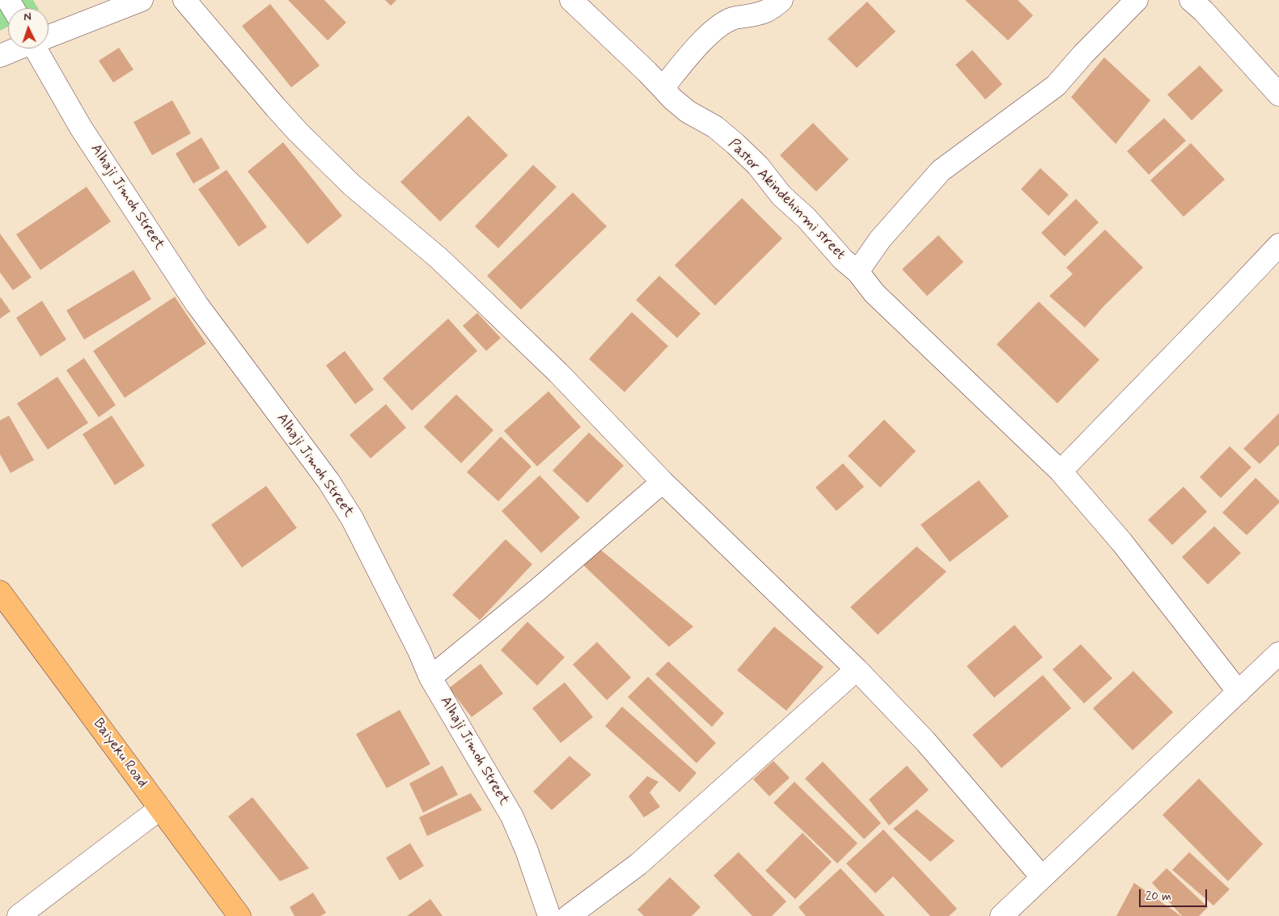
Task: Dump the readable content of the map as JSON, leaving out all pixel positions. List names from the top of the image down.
{
  "streets": {
    "main road": ["Baiyeku Road"],
    "street": ["Alhaji Jimoh Street", "Pastor Akindehinmi street"]
  },
  "scale_bar": "20 m",
  "north": "top"
}
